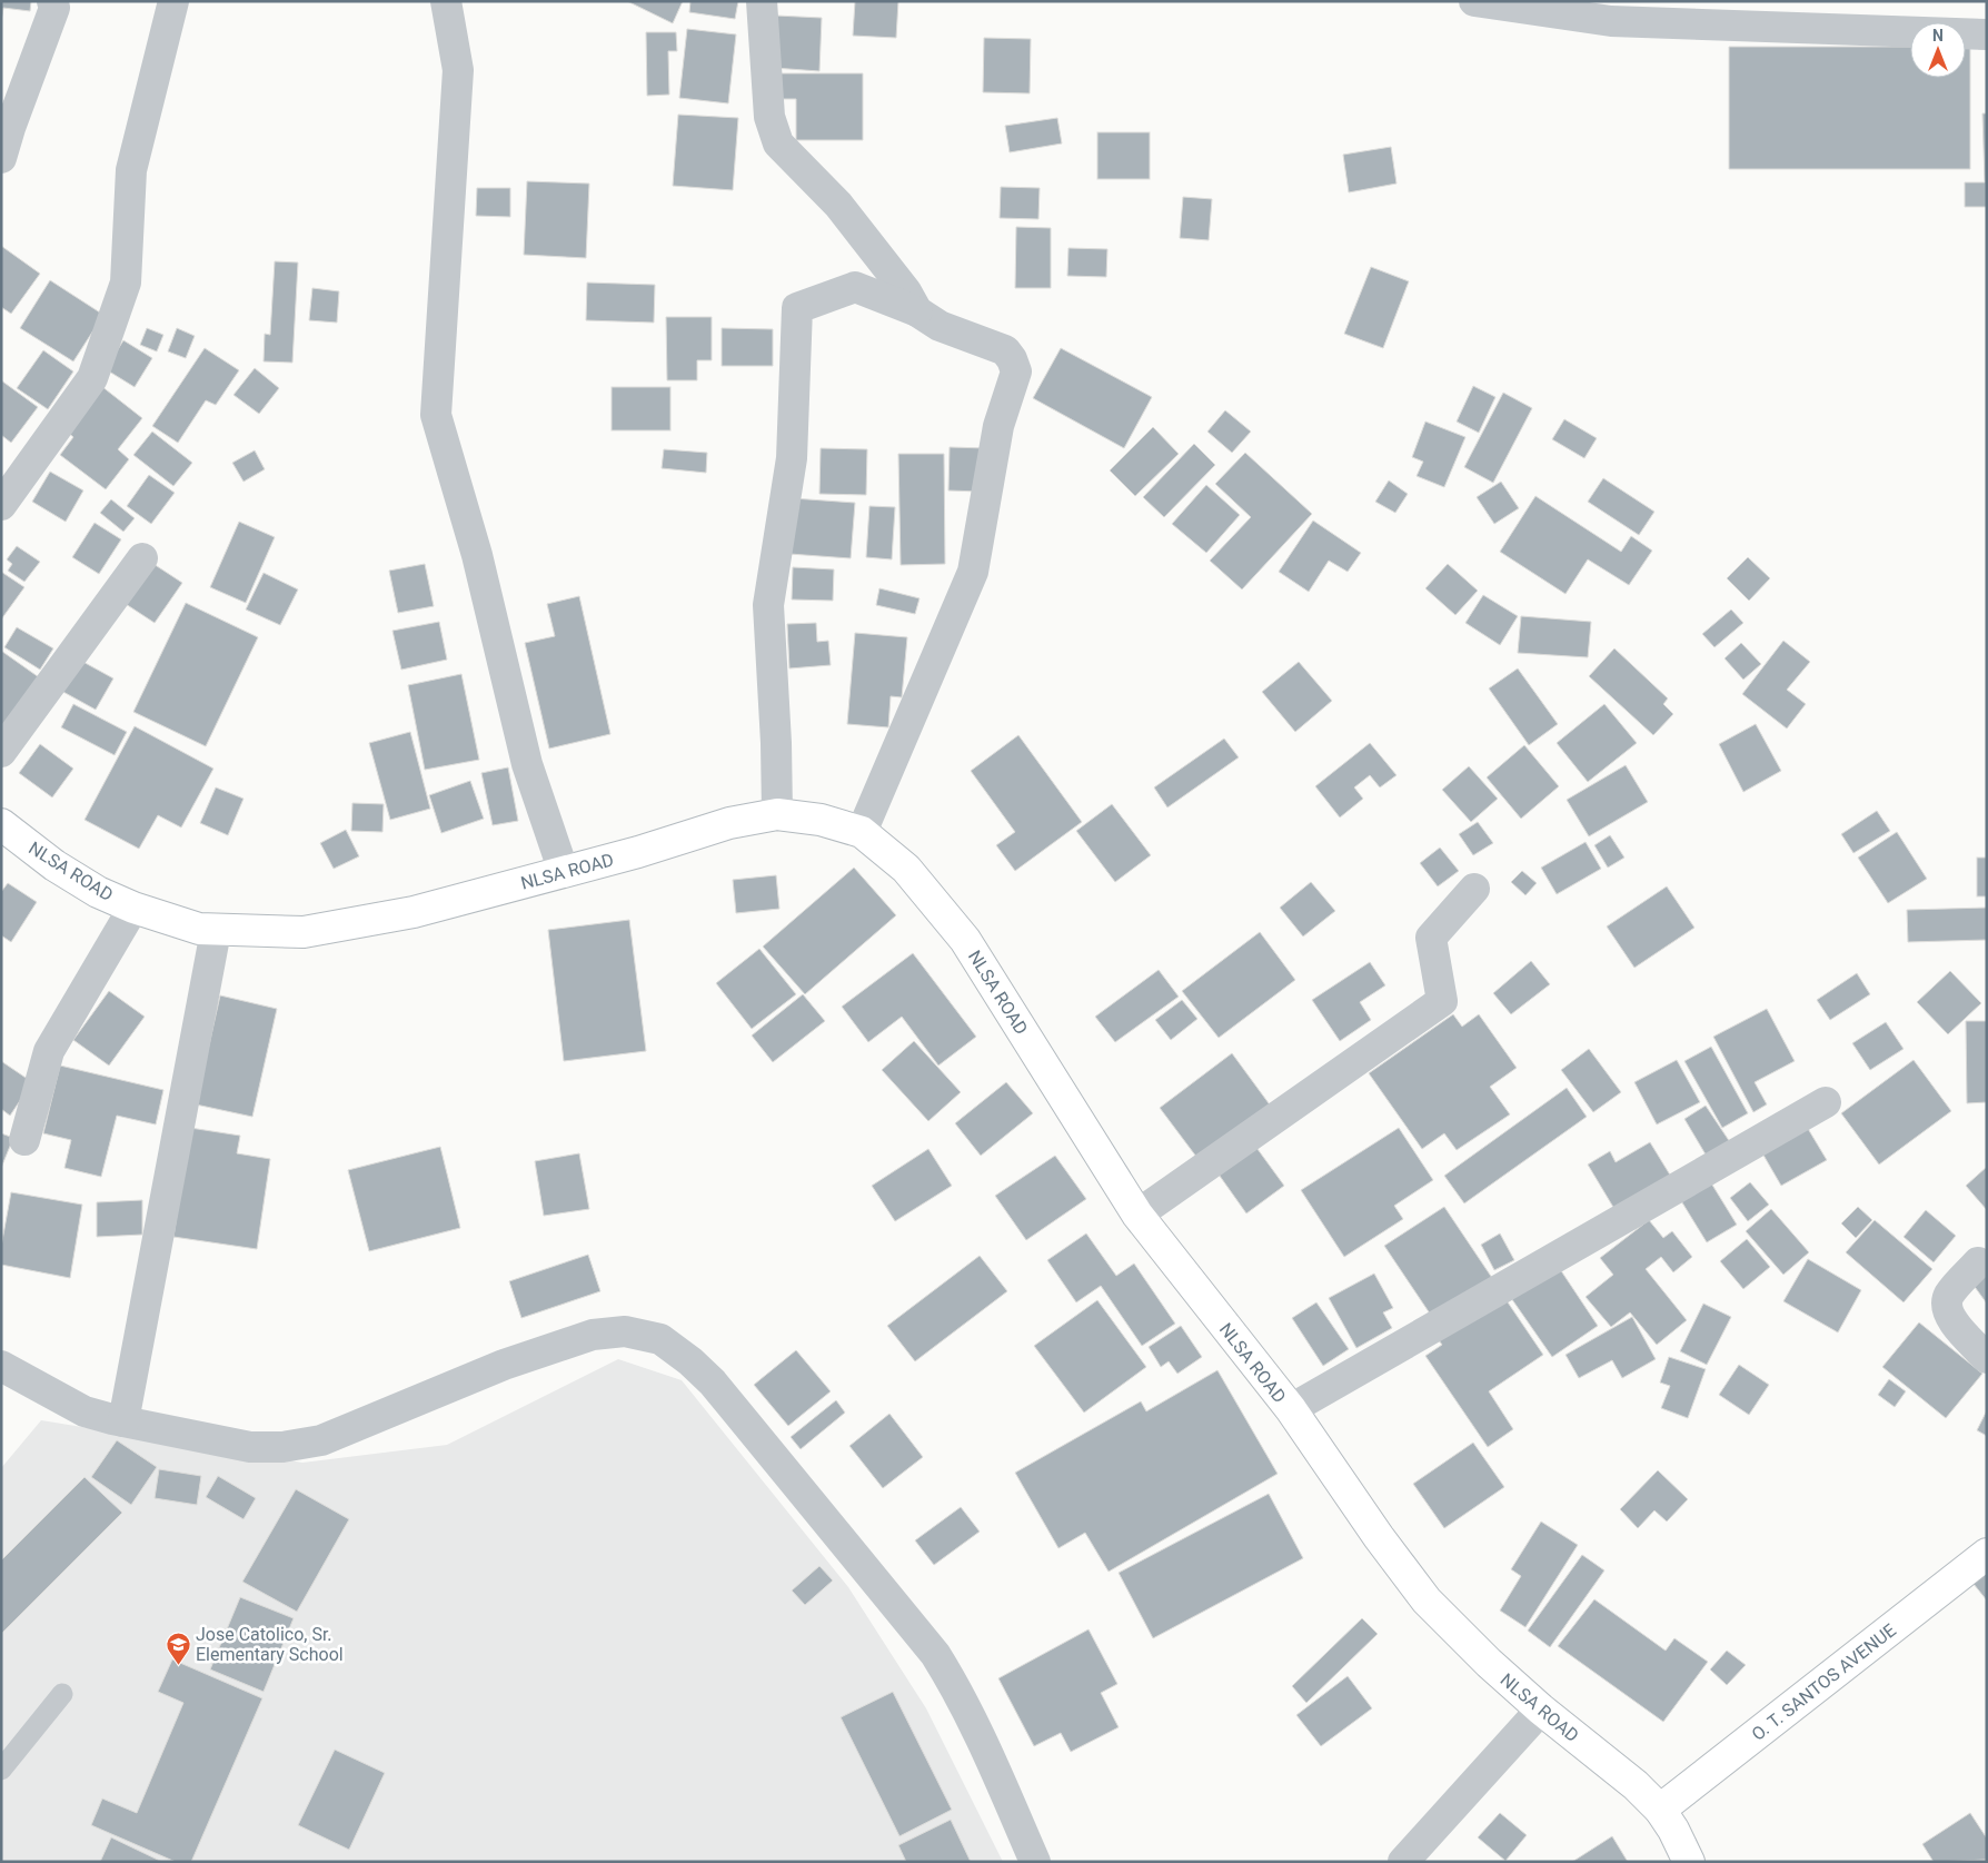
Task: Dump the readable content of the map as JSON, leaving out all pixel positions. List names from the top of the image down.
{
  "streets": {
    "main road": ["NLSA ROAD", "O. T. SANTOS AVENUE"]
  },
  "crossings": [
    ["NLSA ROAD", "O. T. SANTOS AVENUE"]
  ],
  "places": {
    "school or university": ["Jose Catolico, Sr. Elementary School"]
  },
  "north": "top"
}
